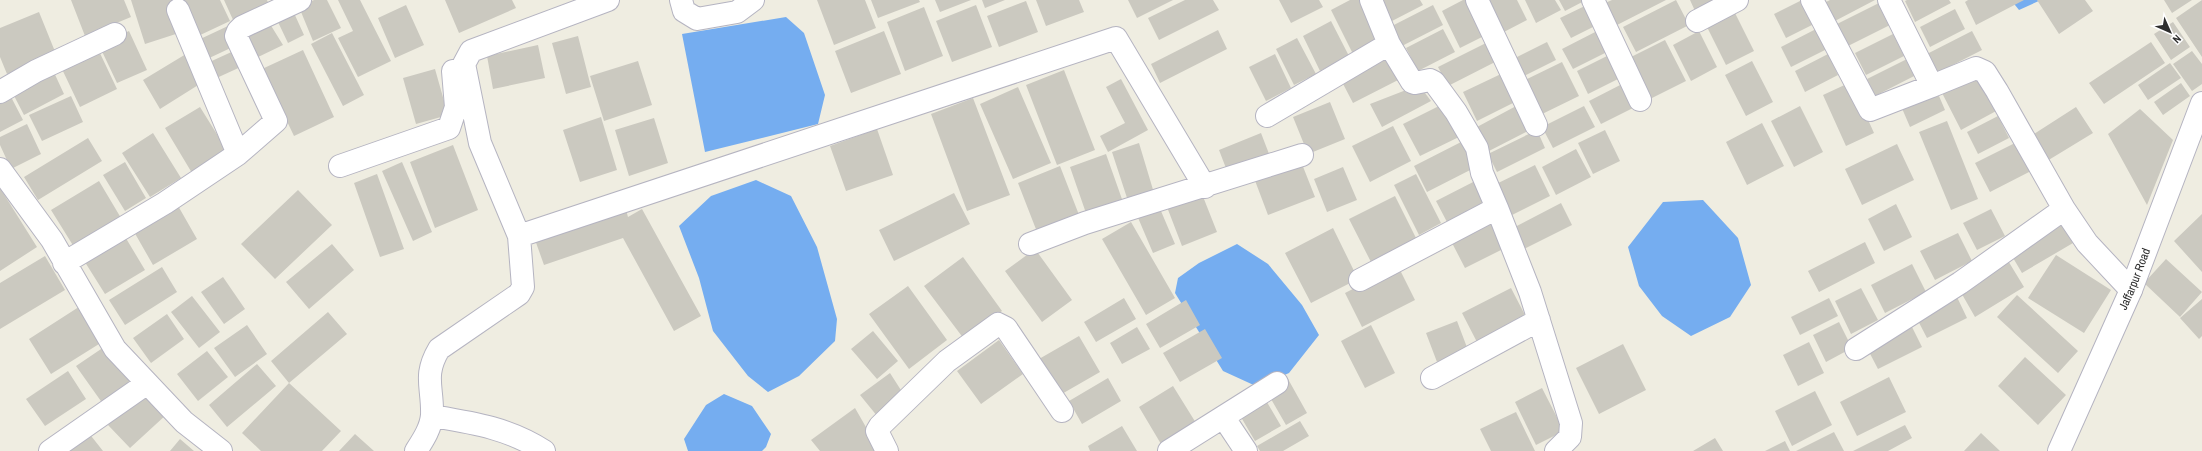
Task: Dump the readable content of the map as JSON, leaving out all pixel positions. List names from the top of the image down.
{
  "streets": {
    "street": ["Jaffarpur Road"]
  },
  "north": "bottom right"
}
